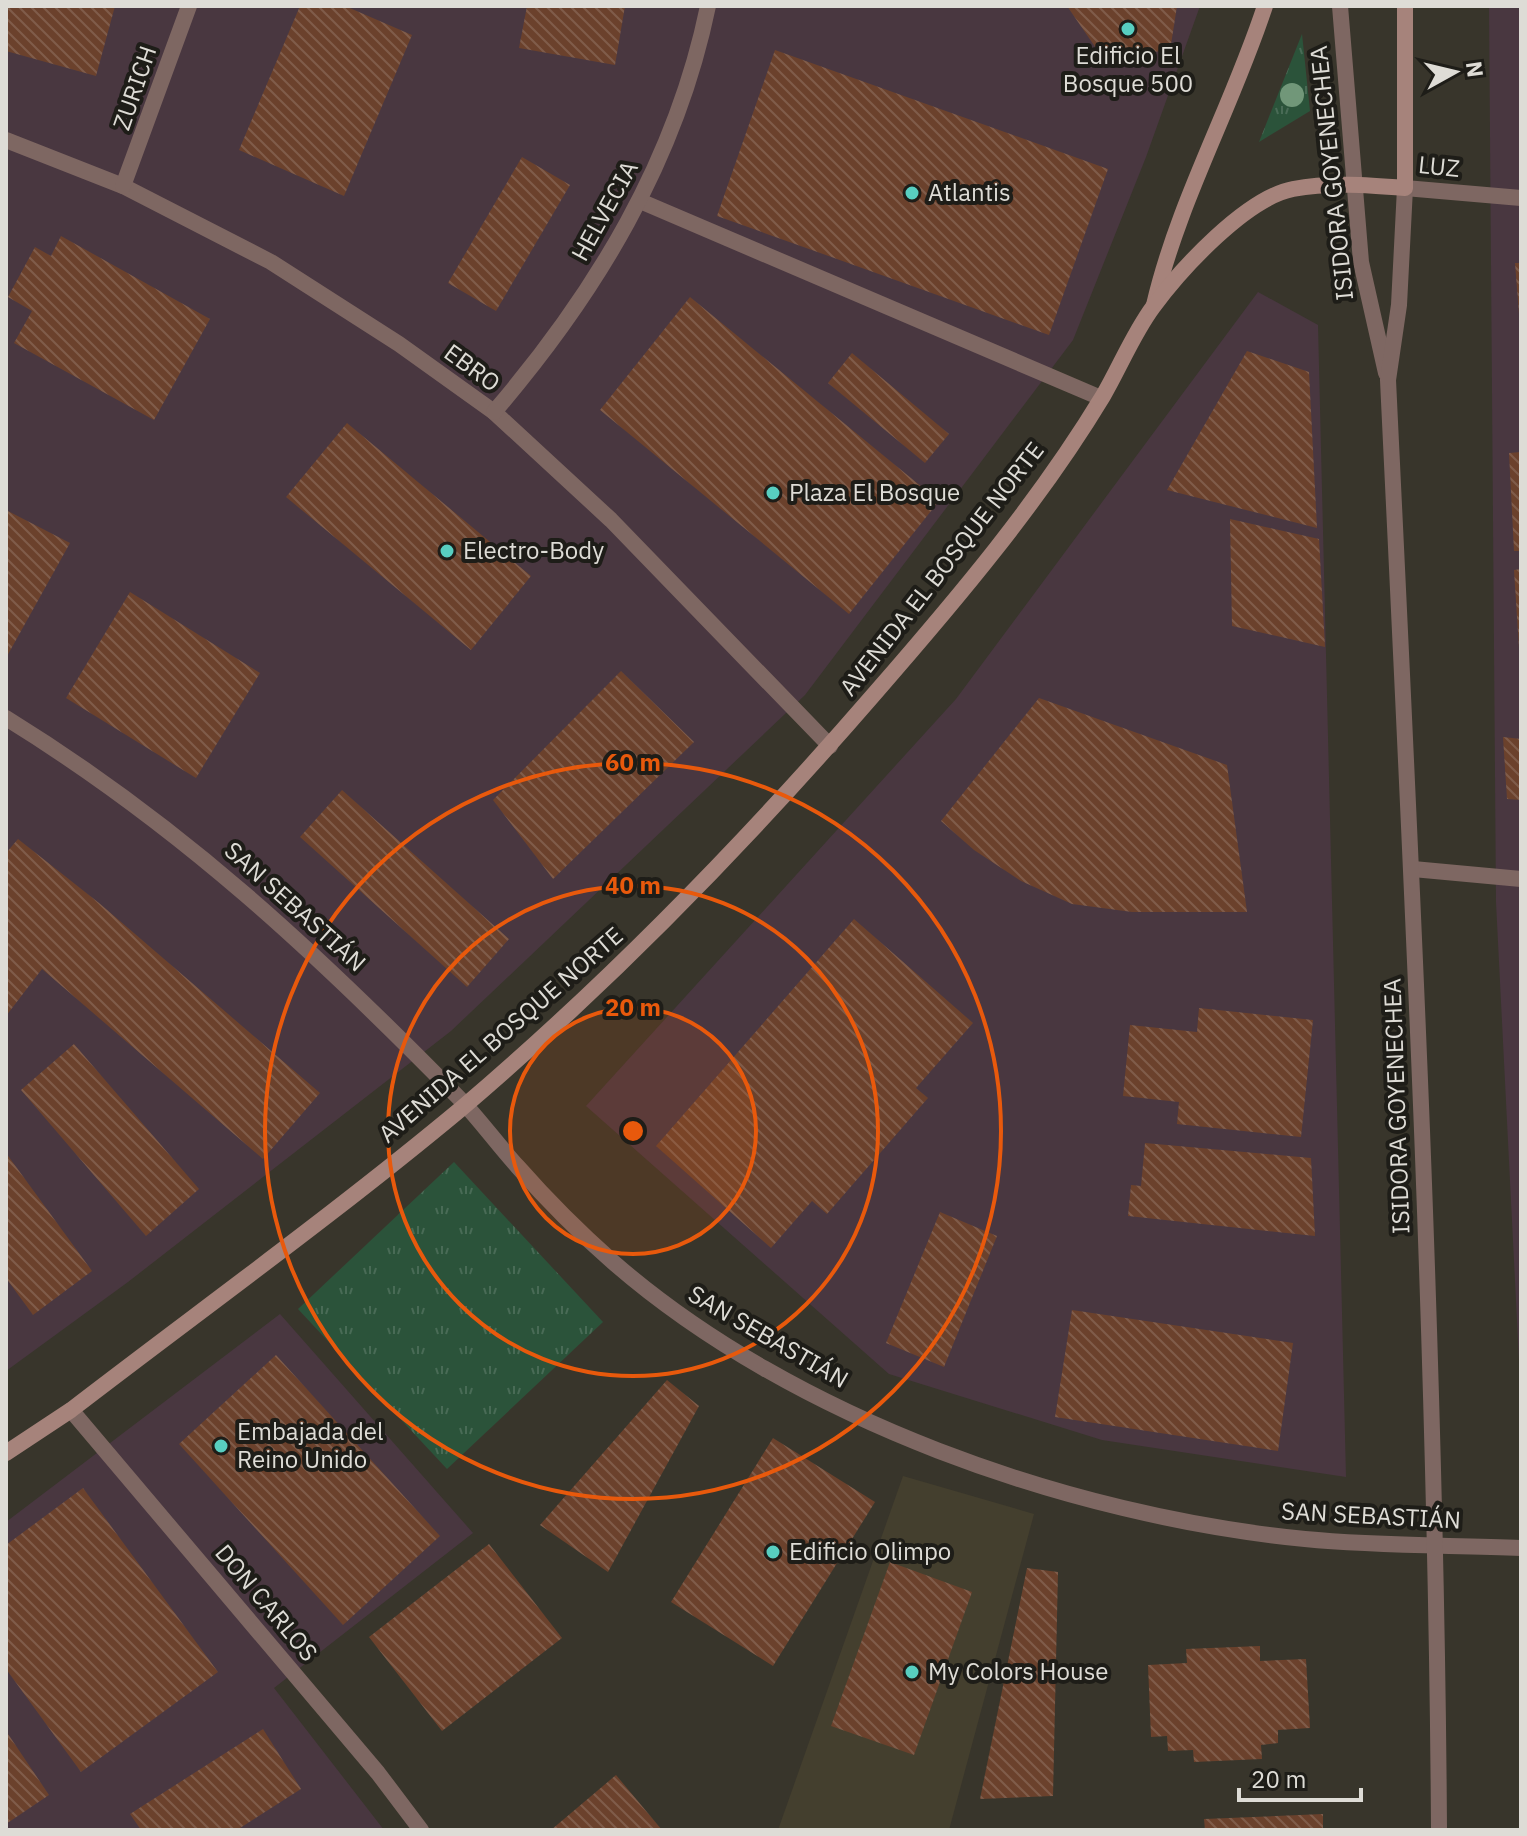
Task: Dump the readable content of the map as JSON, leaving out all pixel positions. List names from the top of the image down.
{
  "streets": {
    "main road": ["LUZ", "ISIDORA GOYENECHEA", "AVENIDA EL BOSQUE NORTE"],
    "street": [
      "ZURICH",
      "HELVECIA",
      "EBRO",
      "SAN SEBASTIÁN",
      "DON CARLOS"
    ]
  },
  "crossings": [
    ["ZURICH", "EBRO"],
    ["LUZ", "ISIDORA GOYENECHEA"],
    ["LUZ", "AVENIDA EL BOSQUE NORTE"],
    ["ISIDORA GOYENECHEA", "AVENIDA EL BOSQUE NORTE"],
    ["ISIDORA GOYENECHEA", "SAN SEBASTIÁN"],
    ["HELVECIA", "EBRO"],
    ["EBRO", "AVENIDA EL BOSQUE NORTE"],
    ["AVENIDA EL BOSQUE NORTE", "SAN SEBASTIÁN"],
    ["AVENIDA EL BOSQUE NORTE", "DON CARLOS"]
  ],
  "places": [
    "Edificio El Bosque 500",
    "Atlantis",
    "Plaza El Bosque",
    "Electro-Body",
    "Embajada del Reino Unido",
    "Edificio Olimpo",
    "My Colors House"
  ],
  "scale_bar": "20 m",
  "north": "right",
  "rings": ["60 m", "40 m", "20 m"]
}
